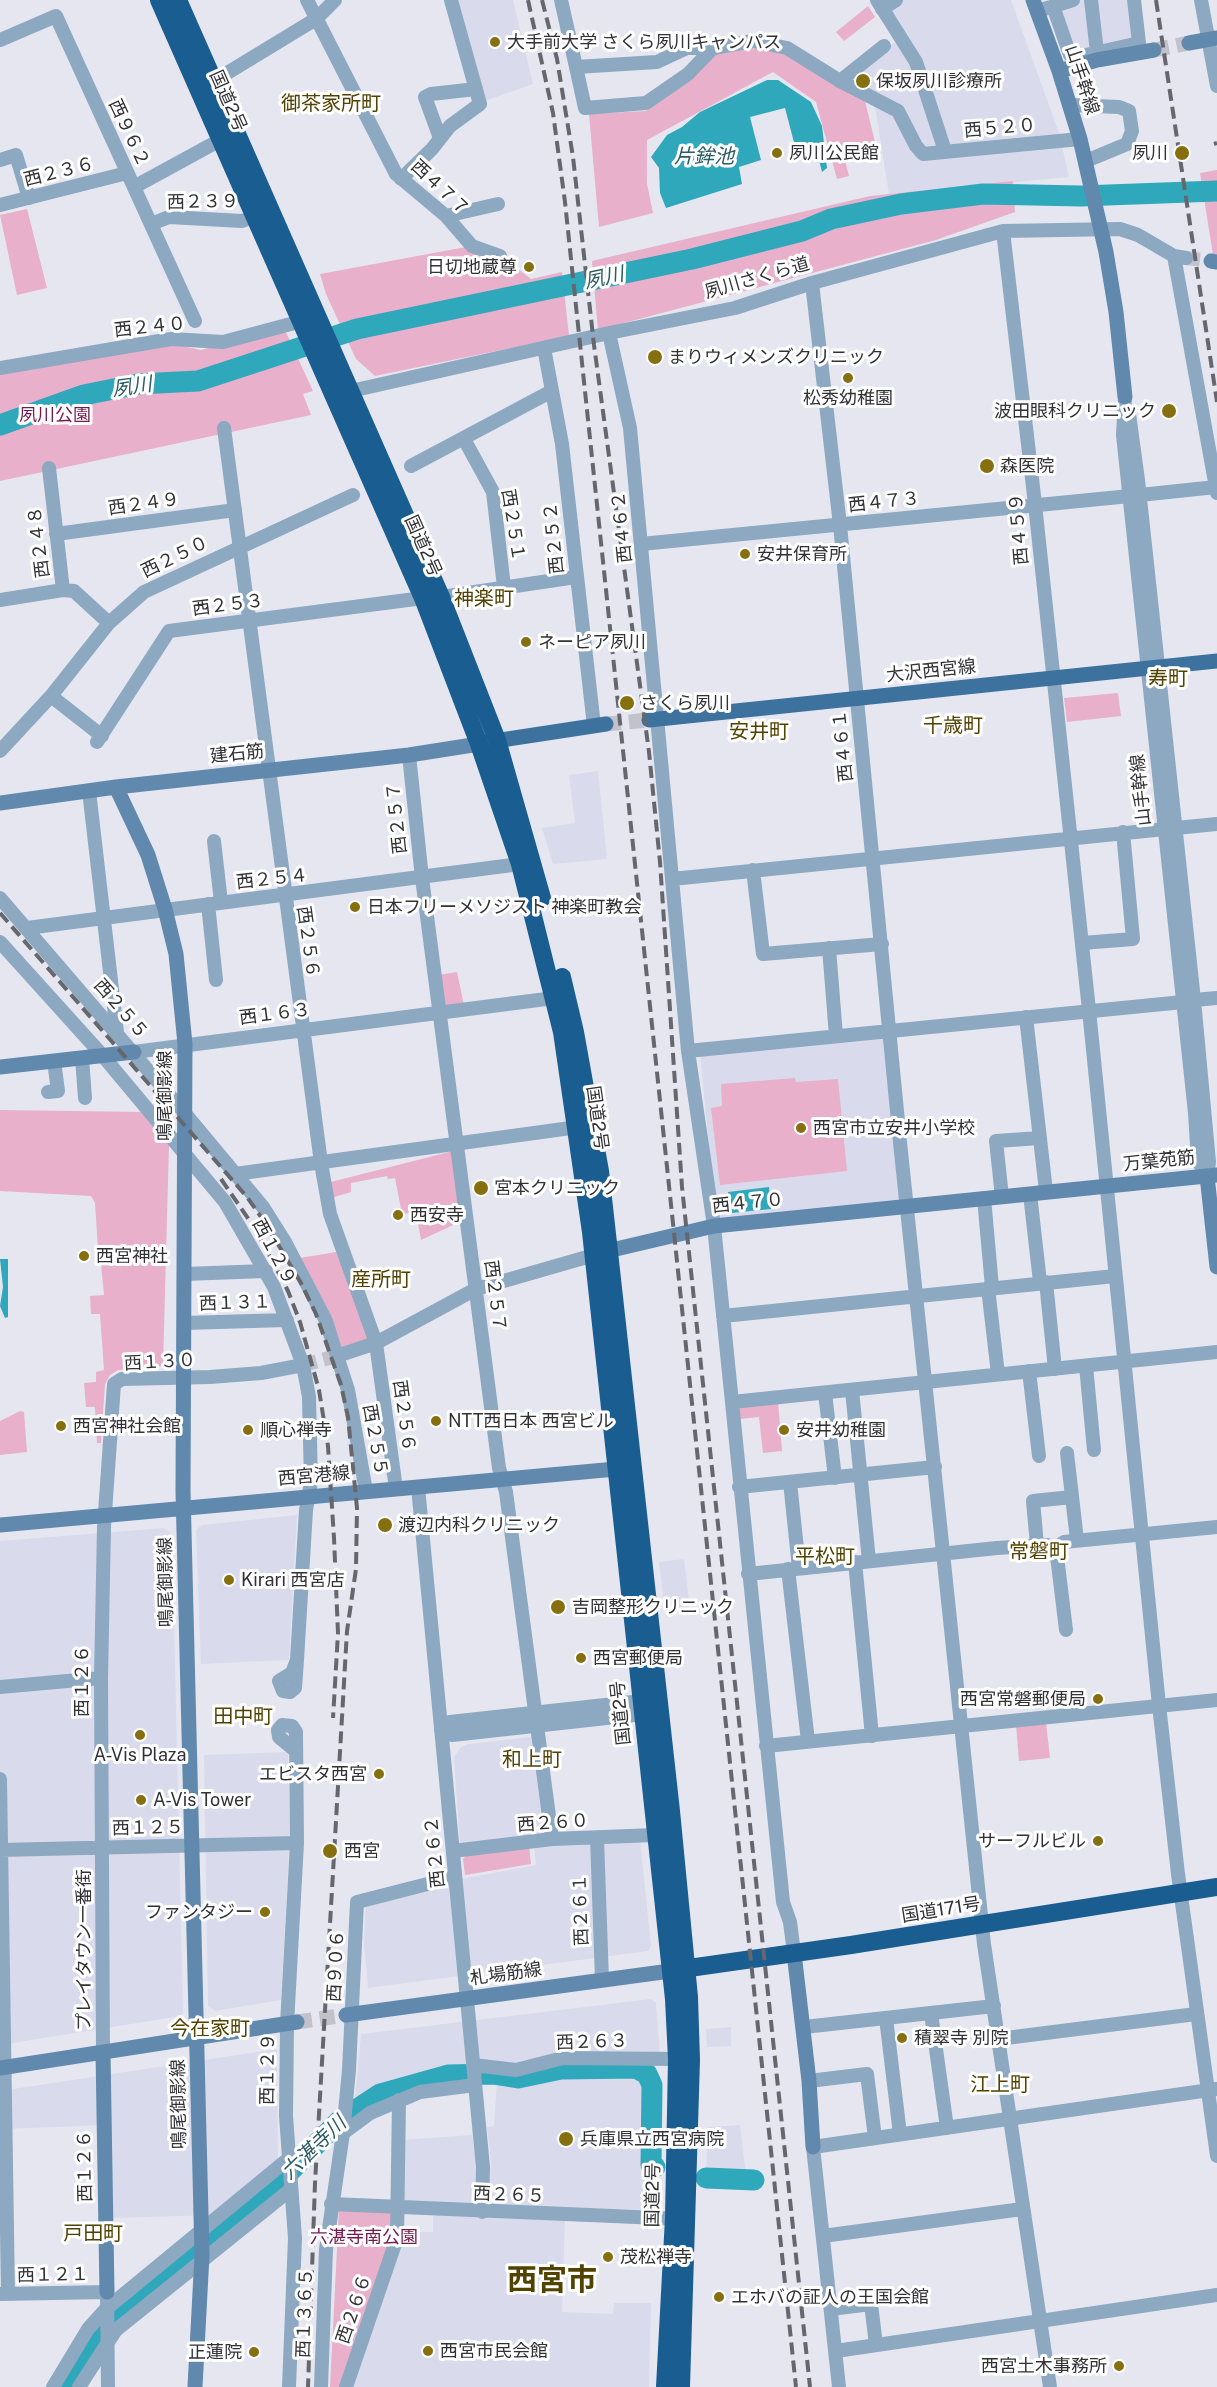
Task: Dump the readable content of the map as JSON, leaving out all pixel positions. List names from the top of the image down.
{
  "streets": {
    "highway": ["国道2号", "国道171号"],
    "main road": ["大沢西宮線"],
    "street": [
      "山手幹線",
      "西５２０",
      "西９６２",
      "西２３６",
      "西４７７",
      "西２３９",
      "夙川さくら道",
      "西２４０",
      "西４７３",
      "西２４９",
      "西２５１",
      "西４６２",
      "西４５９",
      "西２５２",
      "西２４８",
      "西２５０",
      "西２５３",
      "西４６１",
      "建石筋",
      "西２５７",
      "西２５４",
      "西２５６",
      "西２５５",
      "西１６３",
      "鳴尾御影線",
      "万葉苑筋",
      "西４７０",
      "西１２９",
      "西１３１",
      "西１３０",
      "西宮港線",
      "西１２６",
      "西２６０",
      "西１２５",
      "西２６２",
      "西２６１",
      "プレイタウン一番街",
      "西９０６",
      "札場筋線",
      "西２６３",
      "西２６５",
      "西１２１",
      "西２６６",
      "西１３６５"
    ]
  },
  "crossings": [
    ["山手幹線", "西５２０"],
    ["山手幹線", "夙川さくら道"],
    ["山手幹線", "西４７３"],
    ["山手幹線", "大沢西宮線"],
    ["山手幹線", "万葉苑筋"],
    ["国道2号", "西２３９"],
    ["国道2号", "夙川さくら道"],
    ["国道2号", "西２４０"],
    ["国道2号", "西２５３"],
    ["国道2号", "建石筋"],
    ["国道2号", "西２５４"],
    ["国道2号", "西１６３"],
    ["国道2号", "西４７０"],
    ["国道2号", "西宮港線"],
    ["国道2号", "西２６０"],
    ["国道2号", "国道171号"],
    ["国道2号", "札場筋線"],
    ["国道2号", "西２６３"],
    ["国道2号", "西２６５"],
    ["西９６２", "西２３６"],
    ["西９６２", "西２３９"],
    ["夙川さくら道", "西４７３"],
    ["夙川さくら道", "西４６２"],
    ["夙川さくら道", "西４５９"],
    ["夙川さくら道", "西２５２"],
    ["夙川さくら道", "西４６１"],
    ["西４７３", "西４６２"],
    ["西４７３", "西４５９"],
    ["西４７３", "西４６１"],
    ["西２４９", "西２４８"],
    ["西２４９", "西２５６"],
    ["西２５１", "西２５３"],
    ["西４６２", "大沢西宮線"],
    ["西４６２", "西４７０"],
    ["西４６２", "国道171号"],
    ["西４５９", "大沢西宮線"],
    ["西４５９", "万葉苑筋"],
    ["西４５９", "国道171号"],
    ["西２５２", "西２５３"],
    ["西２４８", "西２５０"],
    ["西２５０", "西２５３"],
    ["西２５０", "西２５６"],
    ["西２５３", "西２５６"],
    ["大沢西宮線", "西４６１"],
    ["西４６１", "西４７０"],
    ["西４６１", "国道171号"],
    ["建石筋", "西２５７"],
    ["建石筋", "西２５６"],
    ["建石筋", "鳴尾御影線"],
    ["西２５７", "西２５４"],
    ["西２５７", "西１６３"],
    ["西２５７", "西宮港線"],
    ["西２５７", "西２６０"],
    ["西２５４", "西２５６"],
    ["西２５４", "西２５５"],
    ["西２５４", "鳴尾御影線"],
    ["西２５６", "西１６３"],
    ["西２５６", "西宮港線"],
    ["西２５５", "西１６３"],
    ["西２５５", "鳴尾御影線"],
    ["西２５５", "西宮港線"],
    ["西１６３", "鳴尾御影線"],
    ["西１６３", "西１２９"],
    ["鳴尾御影線", "西１２９"],
    ["鳴尾御影線", "西１３１"],
    ["鳴尾御影線", "西１３０"],
    ["鳴尾御影線", "西宮港線"],
    ["鳴尾御影線", "西１２５"],
    ["万葉苑筋", "西４７０"],
    ["西１２９", "西１３１"],
    ["西１２９", "西１３０"],
    ["西１２９", "西宮港線"],
    ["西１２９", "西１２５"],
    ["西１３０", "西宮港線"],
    ["西１３０", "西１２６"],
    ["西宮港線", "西１２６"],
    ["西宮港線", "西２６２"],
    ["西１２６", "西１２５"],
    ["西１２６", "プレイタウン一番街"],
    ["西１２６", "西１２１"],
    ["西２６０", "西２６２"],
    ["西２６０", "西２６１"],
    ["西１２５", "プレイタウン一番街"],
    ["西２６２", "西９０６"],
    ["西２６２", "札場筋線"],
    ["西２６２", "西２６３"],
    ["西２６２", "西２６５"],
    ["西２６１", "札場筋線"],
    ["国道171号", "札場筋線"],
    ["西９０６", "札場筋線"],
    ["西９０６", "西２６３"],
    ["西９０６", "西１３６５"],
    ["西２６３", "西２６６"],
    ["西２６３", "西１３６５"],
    ["西２６５", "西２６６"],
    ["西２６５", "西１３６５"]
  ],
  "districts": [
    "御茶家所町",
    "神楽町",
    "寿町",
    "千歳町",
    "安井町",
    "産所町",
    "常磐町",
    "平松町",
    "田中町",
    "和上町",
    "今在家町",
    "江上町",
    "戸田町",
    "西宮市"
  ],
  "water": ["片鉾池", "夙川", "六湛寺川"],
  "parks": ["夙川公園", "六湛寺南公園"],
  "places": [
    "大手前大学 さくら夙川キャンパス",
    "保坂夙川診療所",
    "夙川公民館",
    "夙川",
    "日切地蔵尊",
    "まりウィメンズクリニック",
    "松秀幼稚園",
    "波田眼科クリニック",
    "森医院",
    "安井保育所",
    "ネーピア夙川",
    "さくら夙川",
    "日本フリーメソジスト 神楽町教会",
    "西宮市立安井小学校",
    "宮本クリニック",
    "西安寺",
    "西宮神社",
    "NTT西日本 西宮ビル",
    "西宮神社会館",
    "順心禅寺",
    "安井幼稚園",
    "渡辺内科クリニック",
    "Kirari 西宮店",
    "吉岡整形クリニック",
    "西宮郵便局",
    "西宮常磐郵便局",
    "A-Vis Plaza",
    "エビスタ西宮",
    "A-Vis Tower",
    "サーフルビル",
    "西宮",
    "ファンタジー",
    "積翠寺 別院",
    "兵庫県立西宮病院",
    "茂松禅寺",
    "エホバの証人の王国会館",
    "西宮市民会館",
    "正蓮院",
    "西宮土木事務所"
  ]
}
